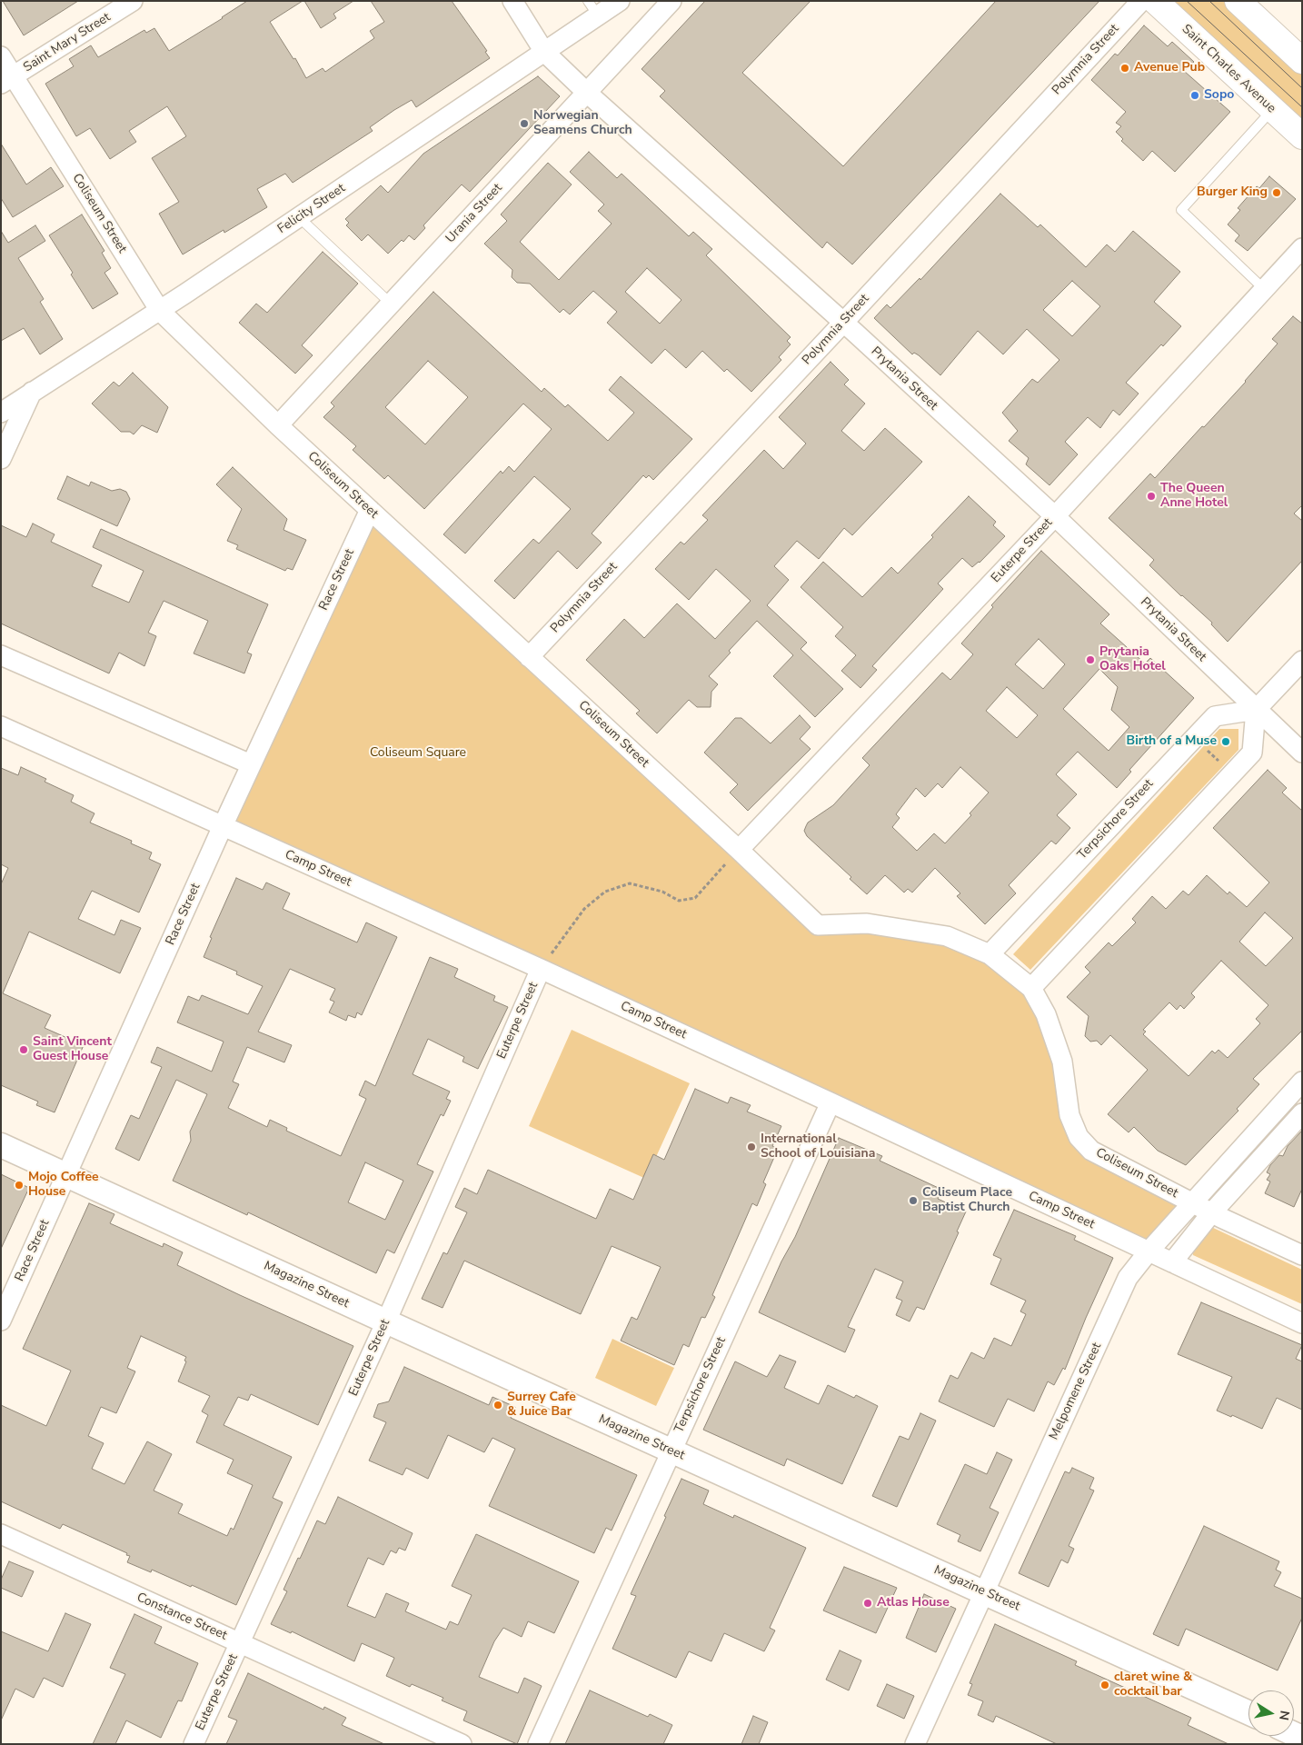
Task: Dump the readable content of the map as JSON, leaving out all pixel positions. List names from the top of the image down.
{
  "streets": {
    "main road": ["Saint Charles Avenue"],
    "street": [
      "Saint Mary Street",
      "Polymnia Street",
      "Felicity Street",
      "Coliseum Street",
      "Urania Street",
      "Prytania Street",
      "Euterpe Street",
      "Race Street",
      "Terpsichore Street",
      "Camp Street",
      "Magazine Street",
      "Melpomene Street",
      "Constance Street"
    ]
  },
  "crossings": [
    ["Saint Mary Street", "Coliseum Street"],
    ["Polymnia Street", "Coliseum Street"],
    ["Polymnia Street", "Prytania Street"],
    ["Felicity Street", "Coliseum Street"],
    ["Felicity Street", "Prytania Street"],
    ["Coliseum Street", "Urania Street"],
    ["Coliseum Street", "Euterpe Street"],
    ["Coliseum Street", "Race Street"],
    ["Coliseum Street", "Terpsichore Street"],
    ["Coliseum Street", "Melpomene Street"],
    ["Urania Street", "Prytania Street"],
    ["Prytania Street", "Euterpe Street"],
    ["Prytania Street", "Terpsichore Street"],
    ["Euterpe Street", "Camp Street"],
    ["Euterpe Street", "Magazine Street"],
    ["Euterpe Street", "Constance Street"],
    ["Race Street", "Camp Street"],
    ["Race Street", "Magazine Street"],
    ["Terpsichore Street", "Camp Street"],
    ["Terpsichore Street", "Magazine Street"],
    ["Camp Street", "Melpomene Street"],
    ["Magazine Street", "Melpomene Street"]
  ],
  "parks": ["Coliseum Square"],
  "places": [
    "Avenue Pub",
    "Sopo",
    "Norwegian Seamens Church",
    "Burger King",
    "The Queen Anne Hotel",
    "Prytania Oaks Hotel",
    "Birth of a Muse",
    "Saint Vincent Guest House",
    "International School of Louisiana",
    "Mojo Coffee House",
    "Coliseum Place Baptist Church",
    "Surrey Cafe & Juice Bar",
    "Atlas House",
    "claret wine & cocktail bar"
  ],
  "north": "right"
}
